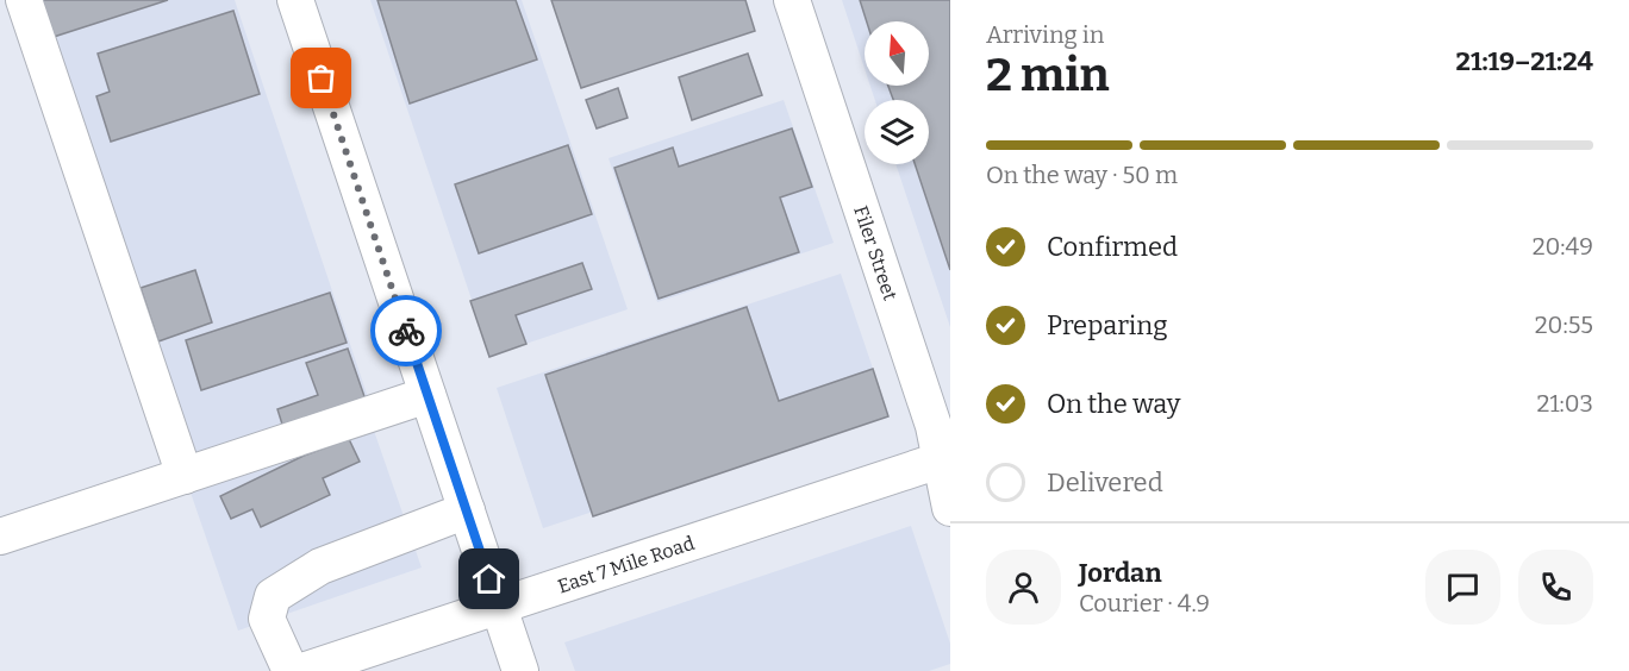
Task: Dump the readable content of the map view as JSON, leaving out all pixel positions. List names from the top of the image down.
{
  "streets": {
    "street": ["Filer Street", "East 7 Mile Road"]
  },
  "crossings": [
    ["Filer Street", "East 7 Mile Road"]
  ],
  "north": "top",
  "page": {
    "heading": ["2 min", "Arriving in", "21:19–21:24"],
    "panel": ["Jordan", "Courier · 4.9"],
    "bar": "On the way · 50 m",
    "list": [
      ["Confirmed", "20:49"],
      ["Preparing", "20:55"],
      ["On the way", "21:03"],
      "Delivered"
    ]
  }
}
